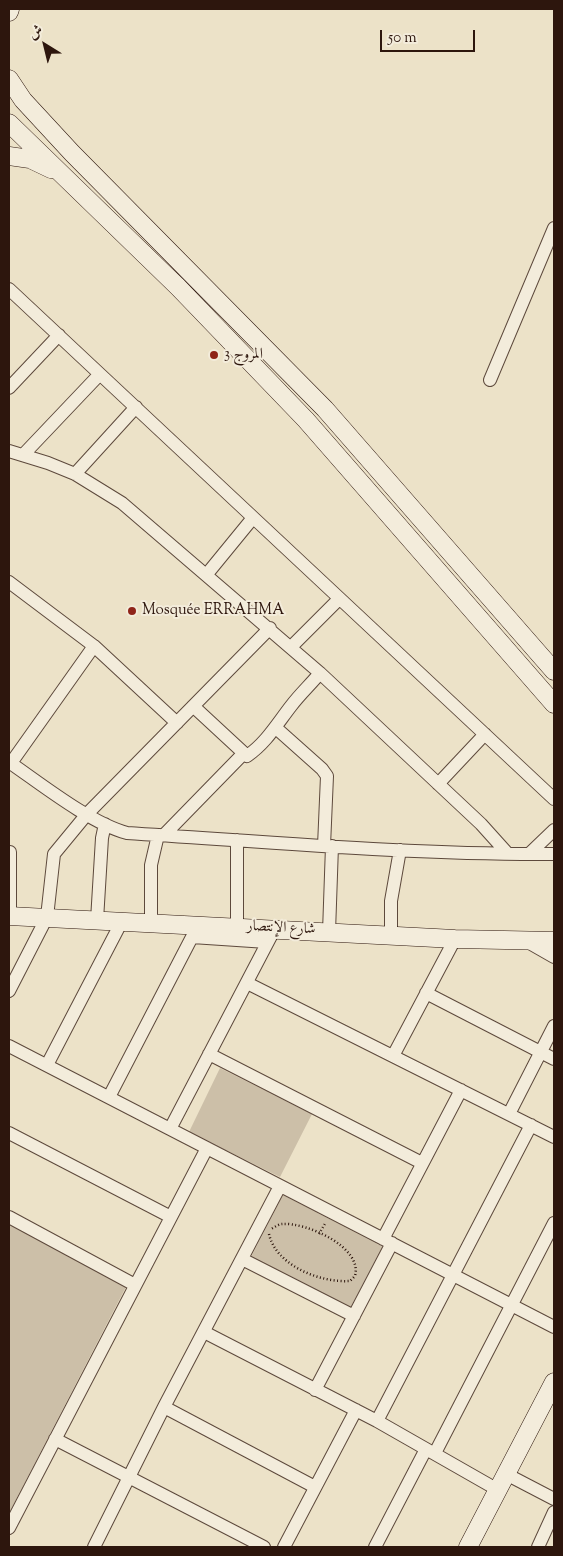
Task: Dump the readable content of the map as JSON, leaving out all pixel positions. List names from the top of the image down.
{
  "streets": {
    "main road": ["شارع الإنتصار"]
  },
  "places": ["المروج 3", "Mosquée ERRAHMA"],
  "scale_bar": "50 m",
  "north": "top left"
}
